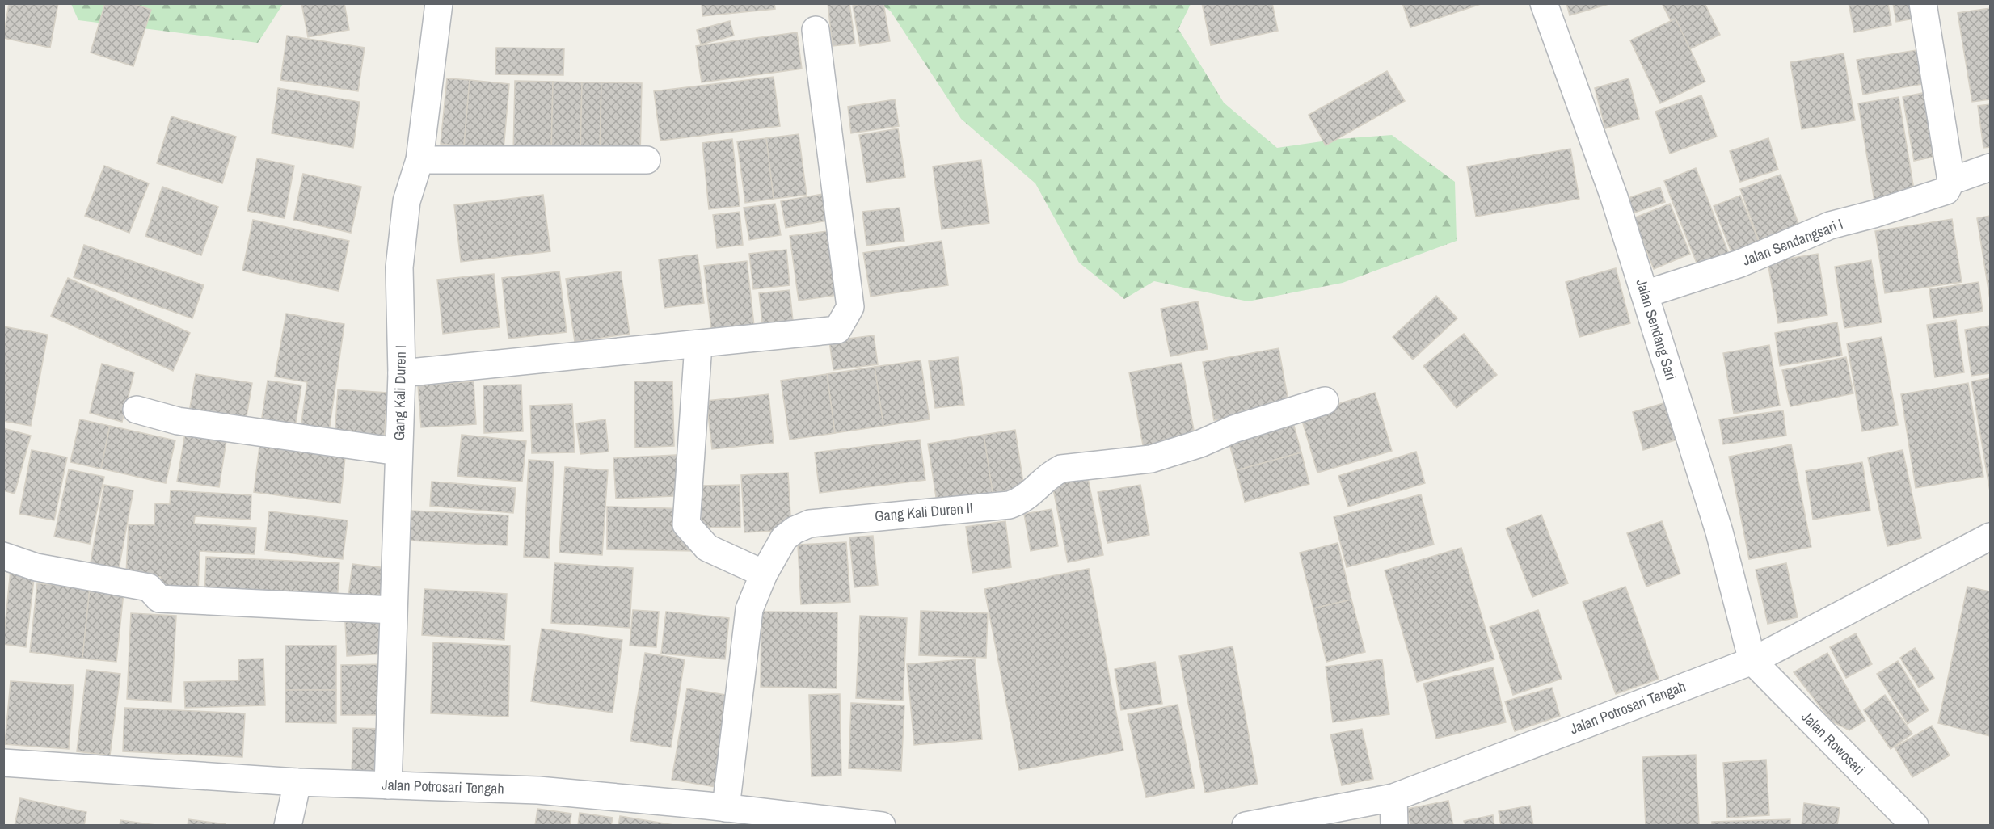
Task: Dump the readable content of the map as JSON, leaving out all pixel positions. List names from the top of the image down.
{
  "streets": {
    "street": [
      "Jalan Sendangsari I",
      "Jalan Sendang Sari",
      "Gang Kali Duren I",
      "Gang Kali Duren II",
      "Jalan Potrosari Tengah",
      "Jalan Rowosari"
    ]
  },
  "crossings": [
    ["Jalan Sendangsari I", "Jalan Sendang Sari"],
    ["Jalan Sendang Sari", "Jalan Potrosari Tengah"],
    ["Jalan Sendang Sari", "Jalan Rowosari"],
    ["Gang Kali Duren I", "Jalan Potrosari Tengah"],
    ["Gang Kali Duren II", "Jalan Potrosari Tengah"],
    ["Jalan Potrosari Tengah", "Jalan Rowosari"]
  ]
}
